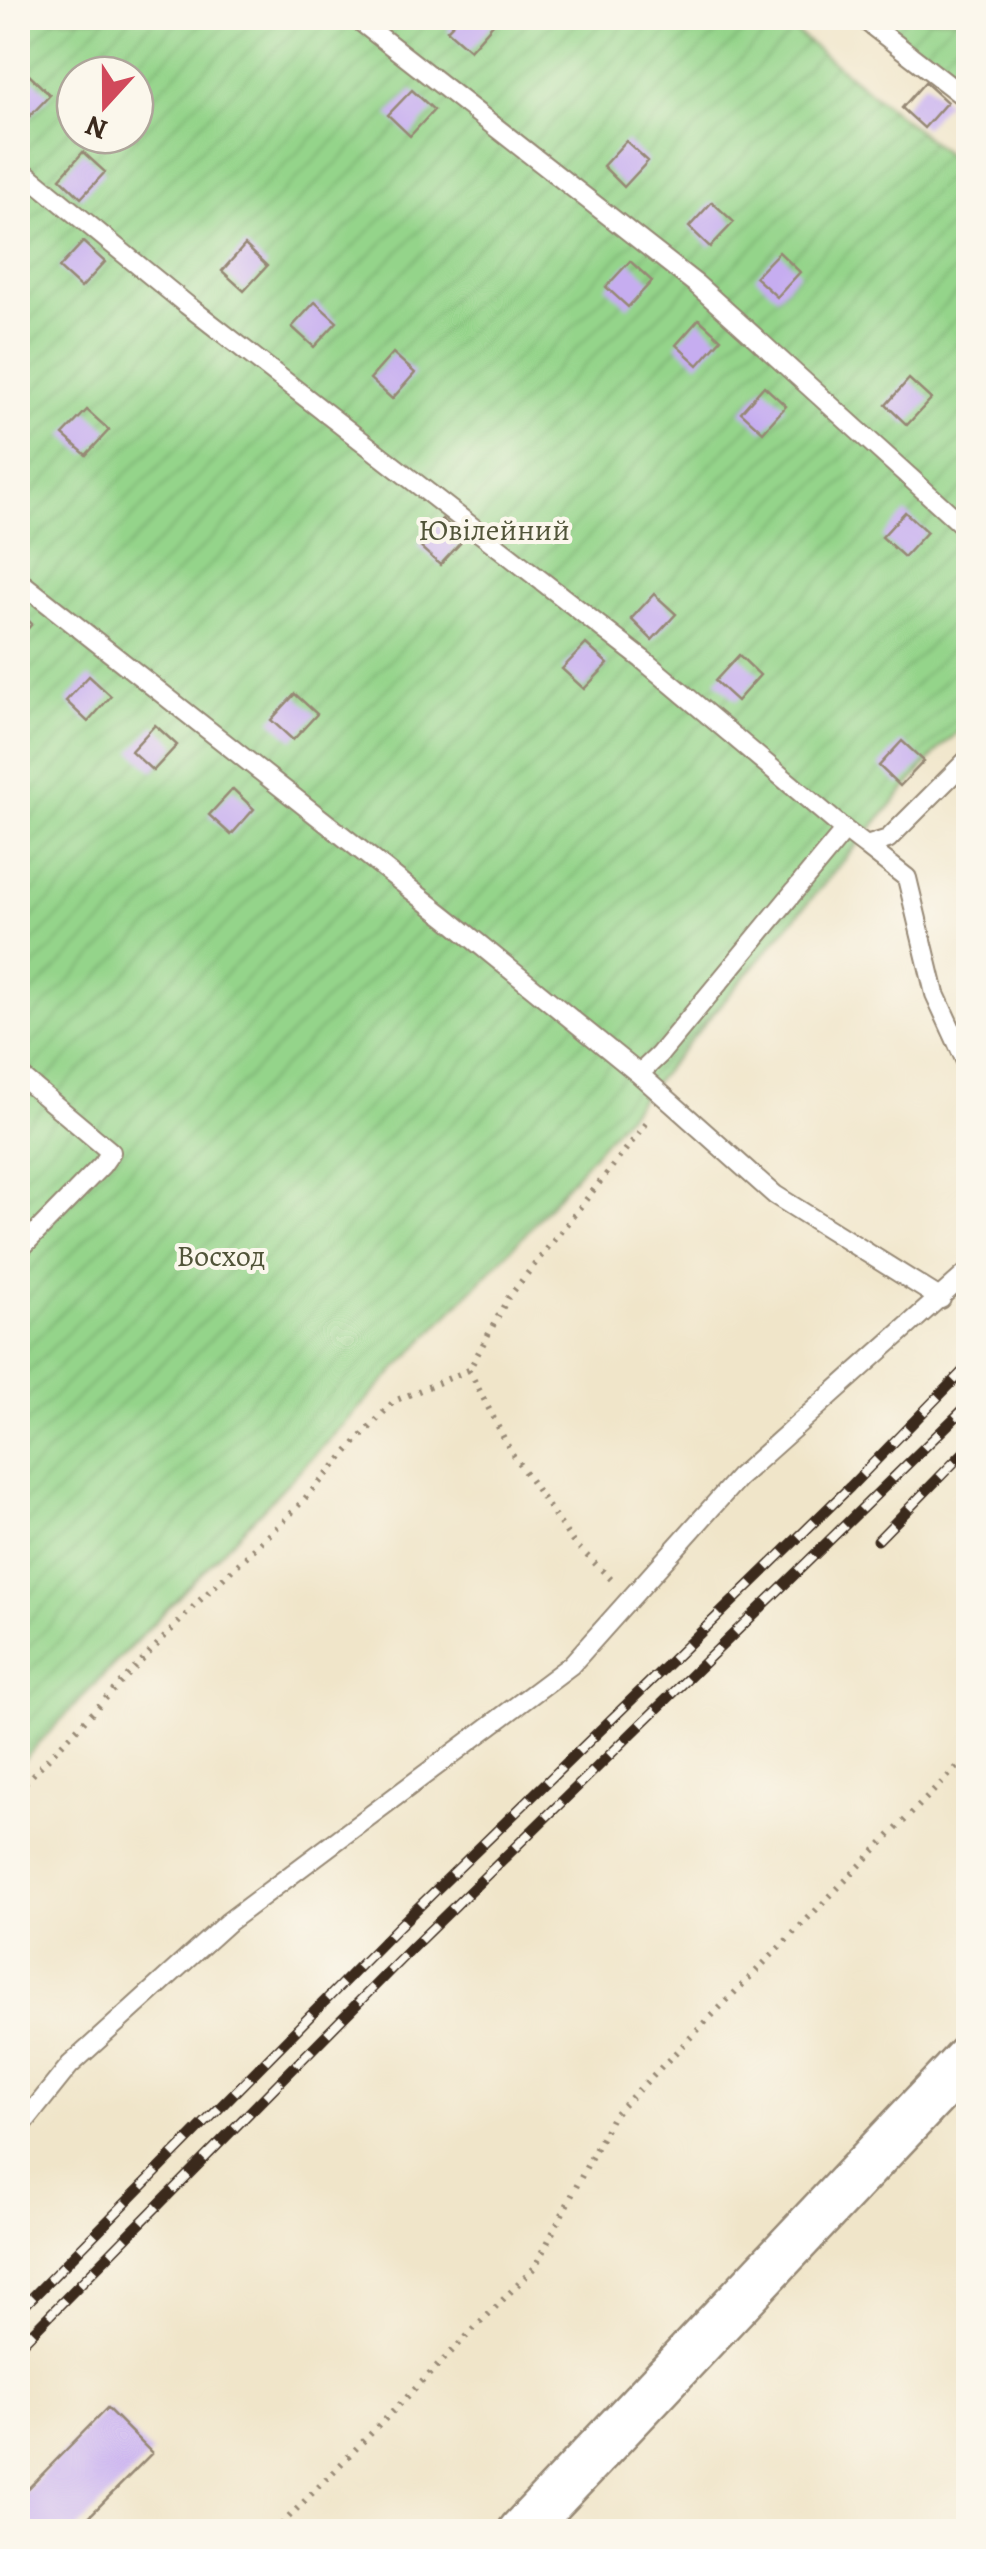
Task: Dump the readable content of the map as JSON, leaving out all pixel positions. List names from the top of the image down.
{
  "parks": ["Ювілейний", "Восход"],
  "north": "bottom"
}
